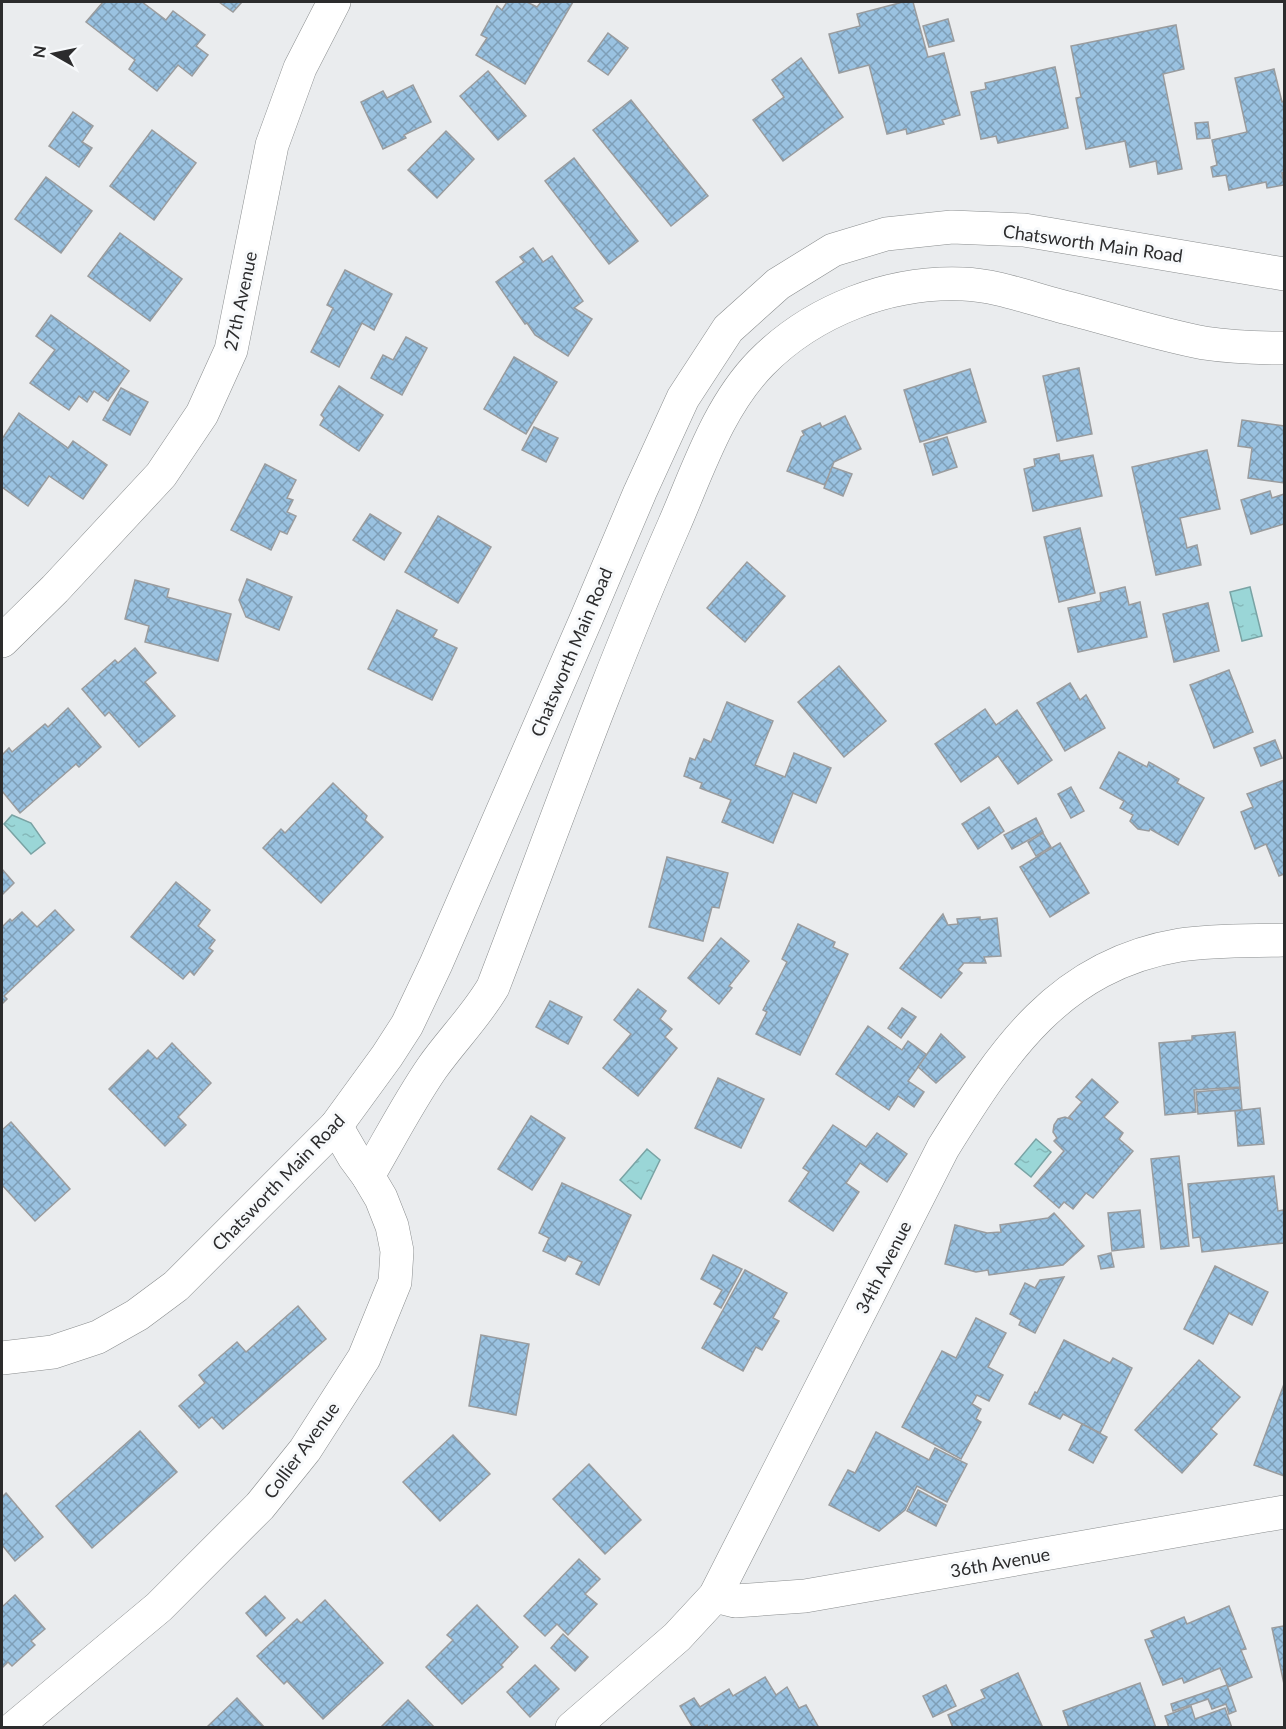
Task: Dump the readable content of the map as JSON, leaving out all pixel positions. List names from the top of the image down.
{
  "streets": {
    "street": [
      "Chatsworth Main Road",
      "27th Avenue",
      "34th Avenue",
      "Collier Avenue",
      "36th Avenue"
    ]
  },
  "crossings": [
    ["Chatsworth Main Road", "Collier Avenue"],
    ["34th Avenue", "36th Avenue"]
  ],
  "north": "left"
}
